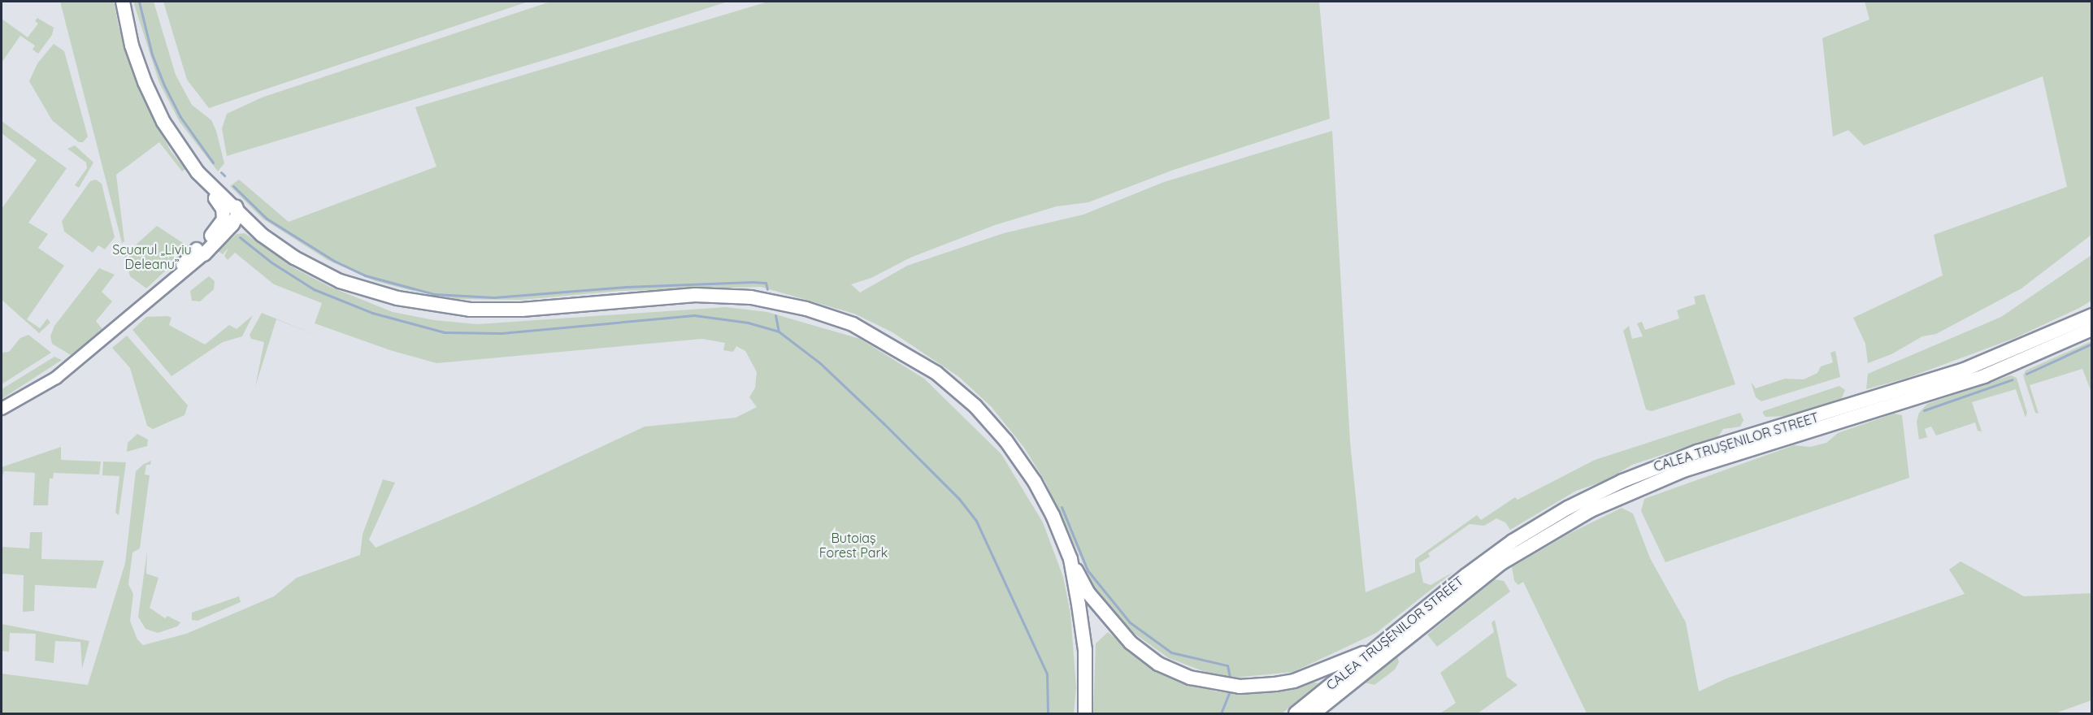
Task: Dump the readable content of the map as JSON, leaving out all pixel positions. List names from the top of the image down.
{
  "streets": {
    "highway": ["CALEA TRUȘENILOR STREET"]
  },
  "parks": ["Scuarul „Liviu Deleanu”", "Butoiaș Forest Park"]
}
